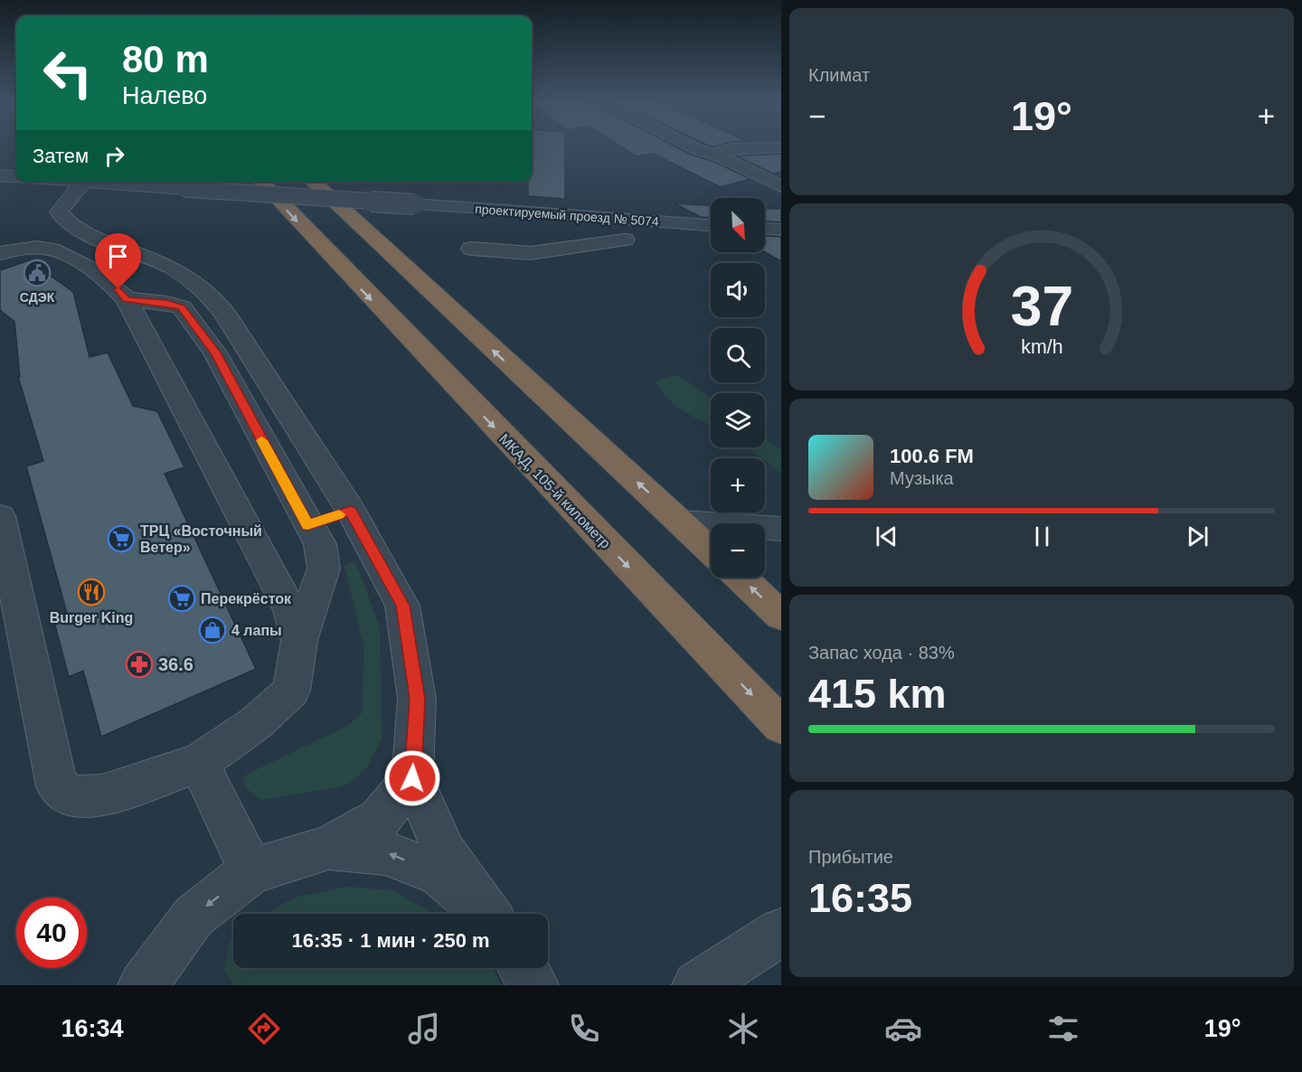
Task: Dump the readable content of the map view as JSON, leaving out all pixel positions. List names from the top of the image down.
{
  "streets": {
    "highway": ["МКАД, 105-й километр"],
    "street": ["проектируемый проезд № 5074"]
  },
  "places": {
    "public building": ["СДЭК"],
    "supermarket": ["ТРЦ «Восточный Ветер»", "Перекрёсток"],
    "restaurant": ["Burger King"],
    "shop": ["4 лапы"],
    "pharmacy": ["36.6"]
  },
  "north": "bottom right",
  "page": {
    "tile": [
      "Климат",
      ["Запас хода · 83%", "415 km"],
      ["Прибытие", "16:35"]
    ],
    "turn": ["80 m", "Налево"],
    "heat": ["−", "19°", "+"],
    "then": "Затем",
    "map_buttons": ["+", "−"],
    "song": ["100.6 FM", "Музыка"],
    "limit": "40",
    "trip": "16:35 · 1 мин · 250 m",
    "tabs": ["16:34", "19°"],
    "gauge": ["37", "km/h"]
  }
}
